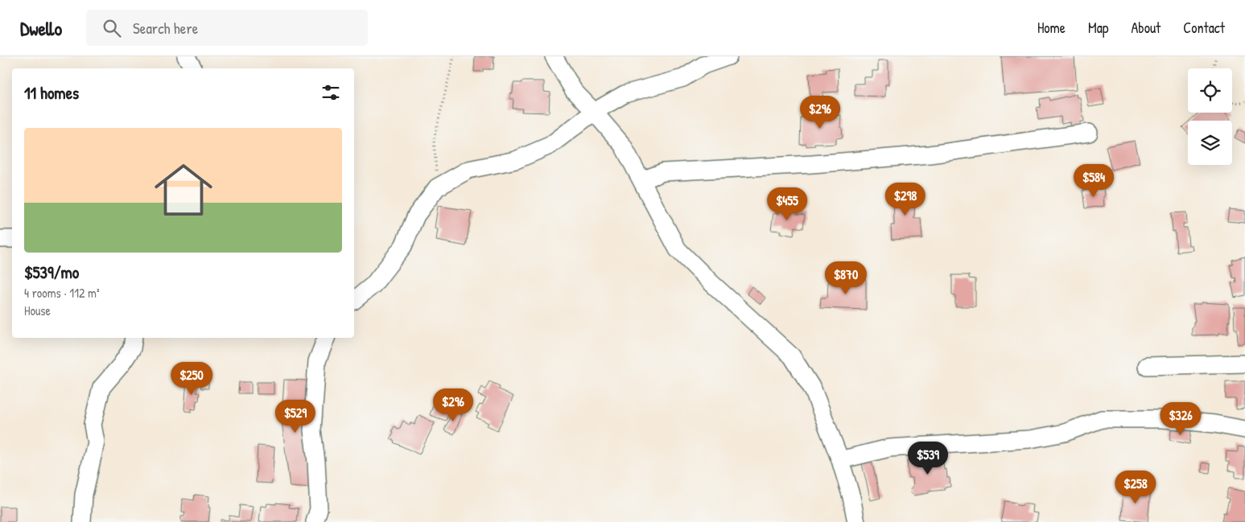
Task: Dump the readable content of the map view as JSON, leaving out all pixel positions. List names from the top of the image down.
{
  "page": {
    "header": "Dwello",
    "search": "Search here",
    "nav": [
      "Home",
      "Map",
      "About",
      "Contact"
    ],
    "heading": "11 homes",
    "price": [
      "$296",
      "$584",
      "$298",
      "$455",
      "$870",
      "$250",
      "$296",
      "$529",
      "$326",
      "$539",
      "$258"
    ],
    "list": [
      {
        "name": "$539/mo",
        "note": "4 rooms · 112 m² · House"
      }
    ]
  }
}
